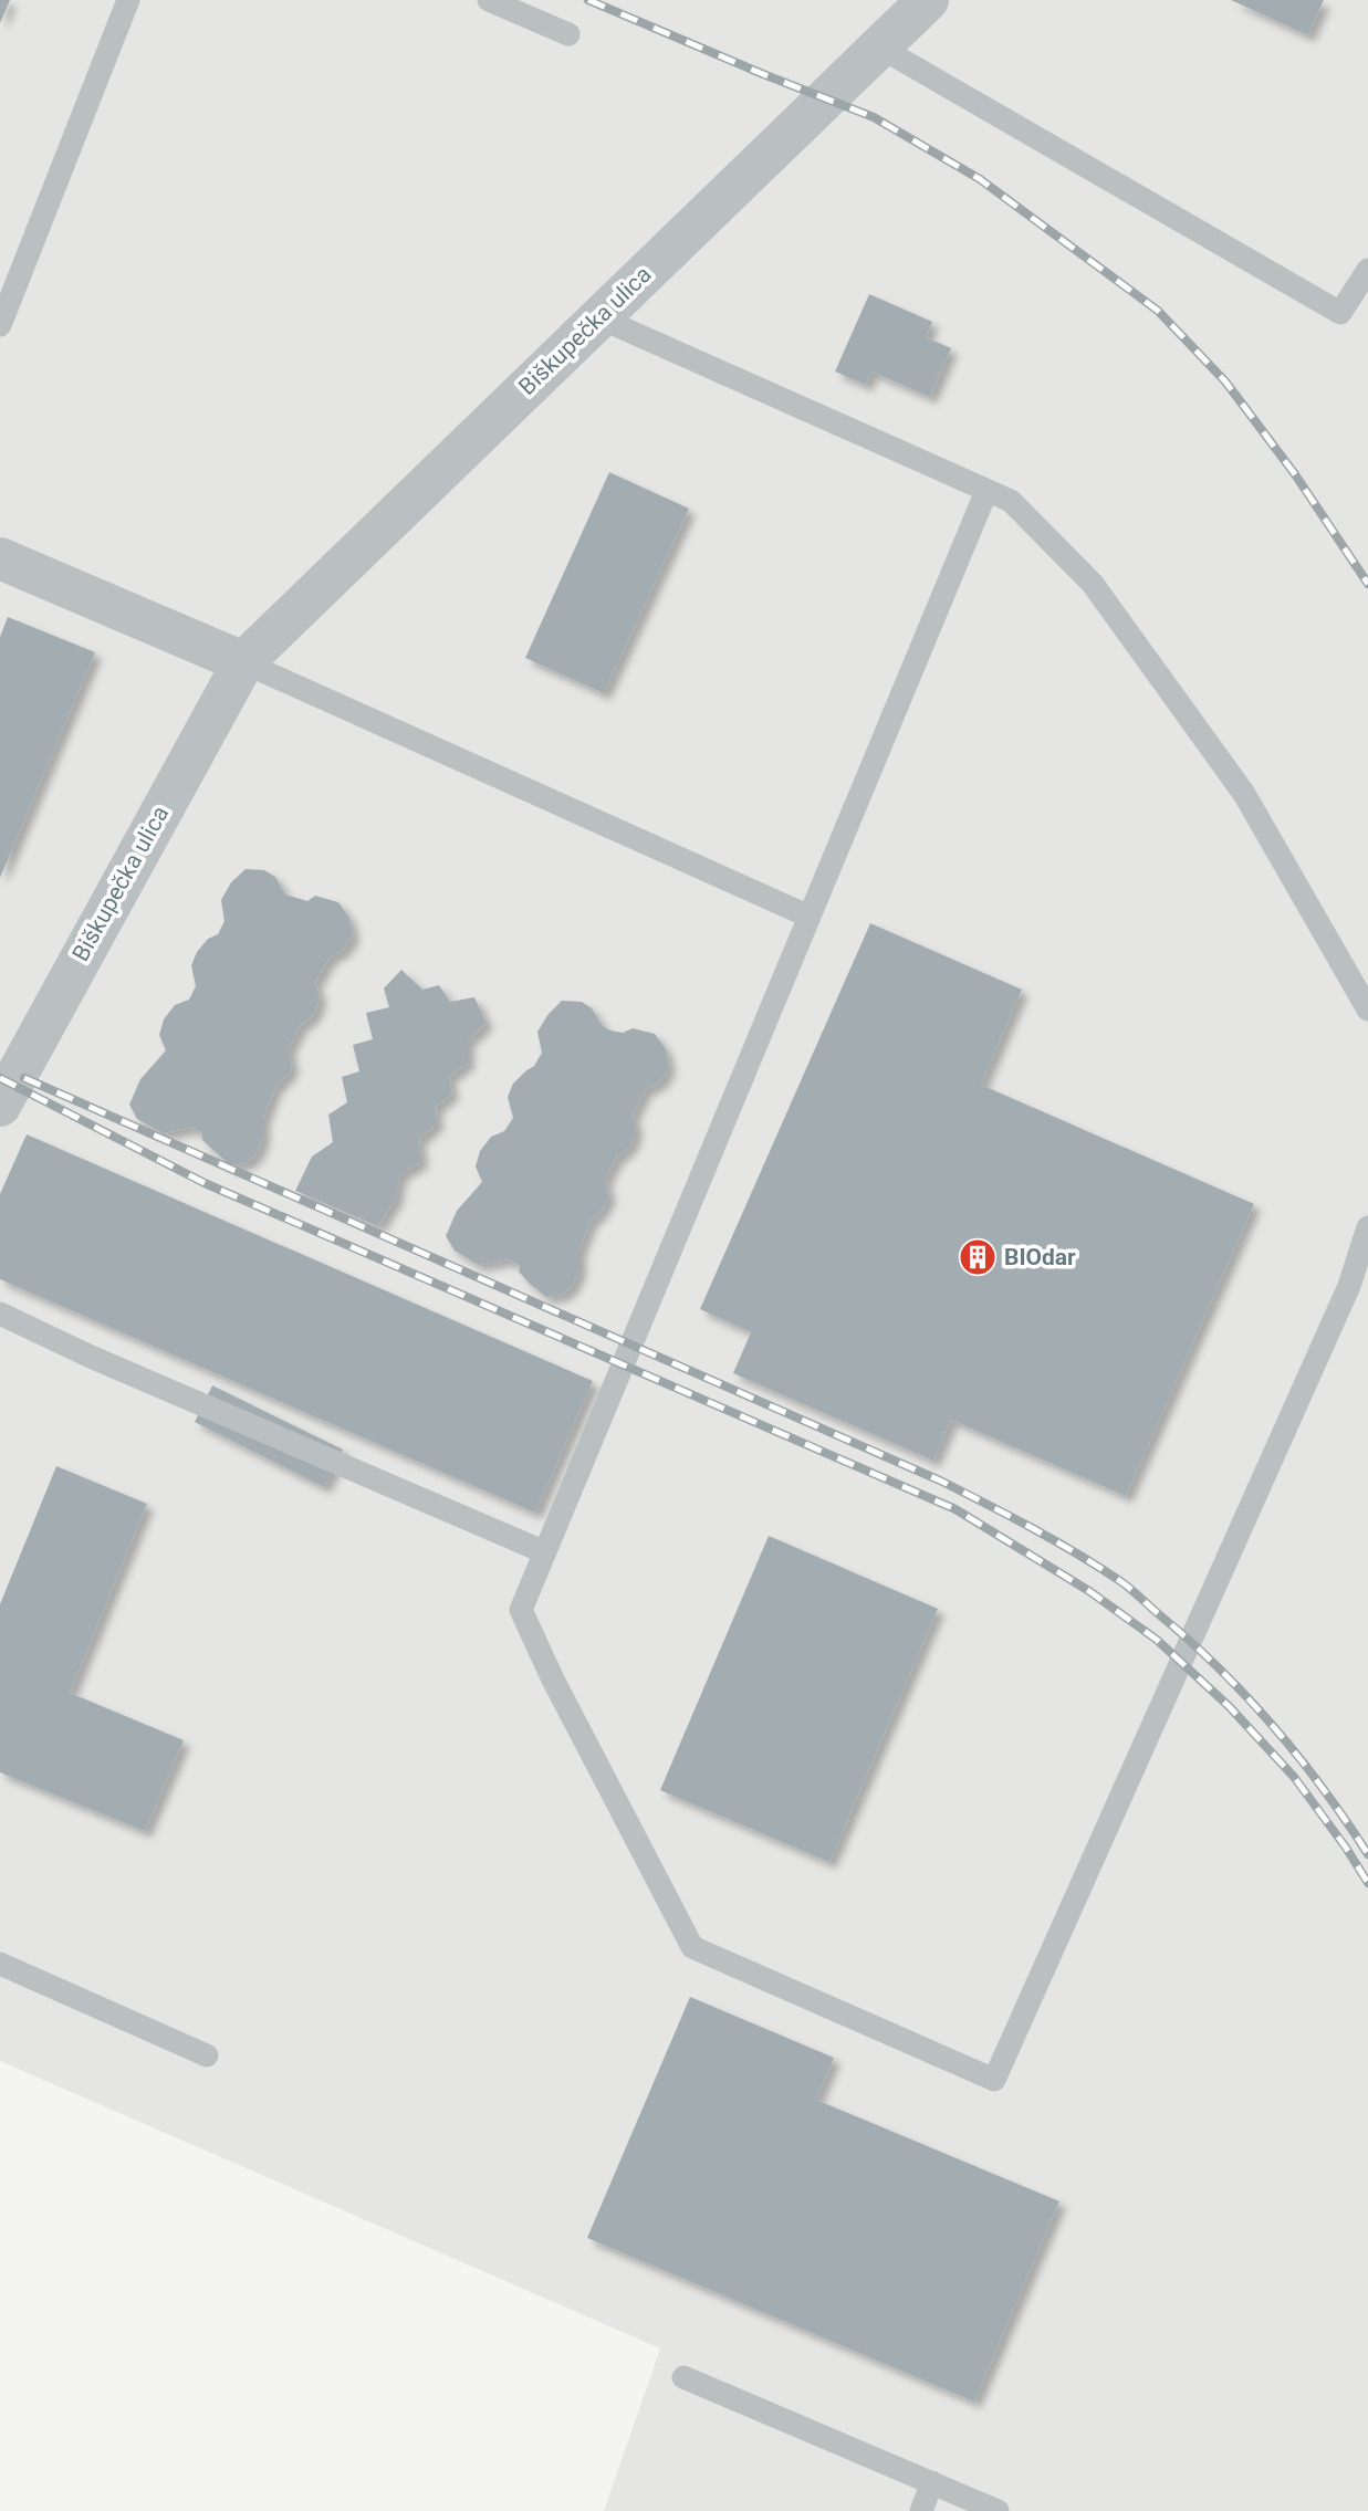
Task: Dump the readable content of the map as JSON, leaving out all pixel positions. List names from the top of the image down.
{
  "streets": {
    "street": ["Biškupečka ulica"]
  },
  "places": {
    "building": ["BIOdar"]
  }
}
